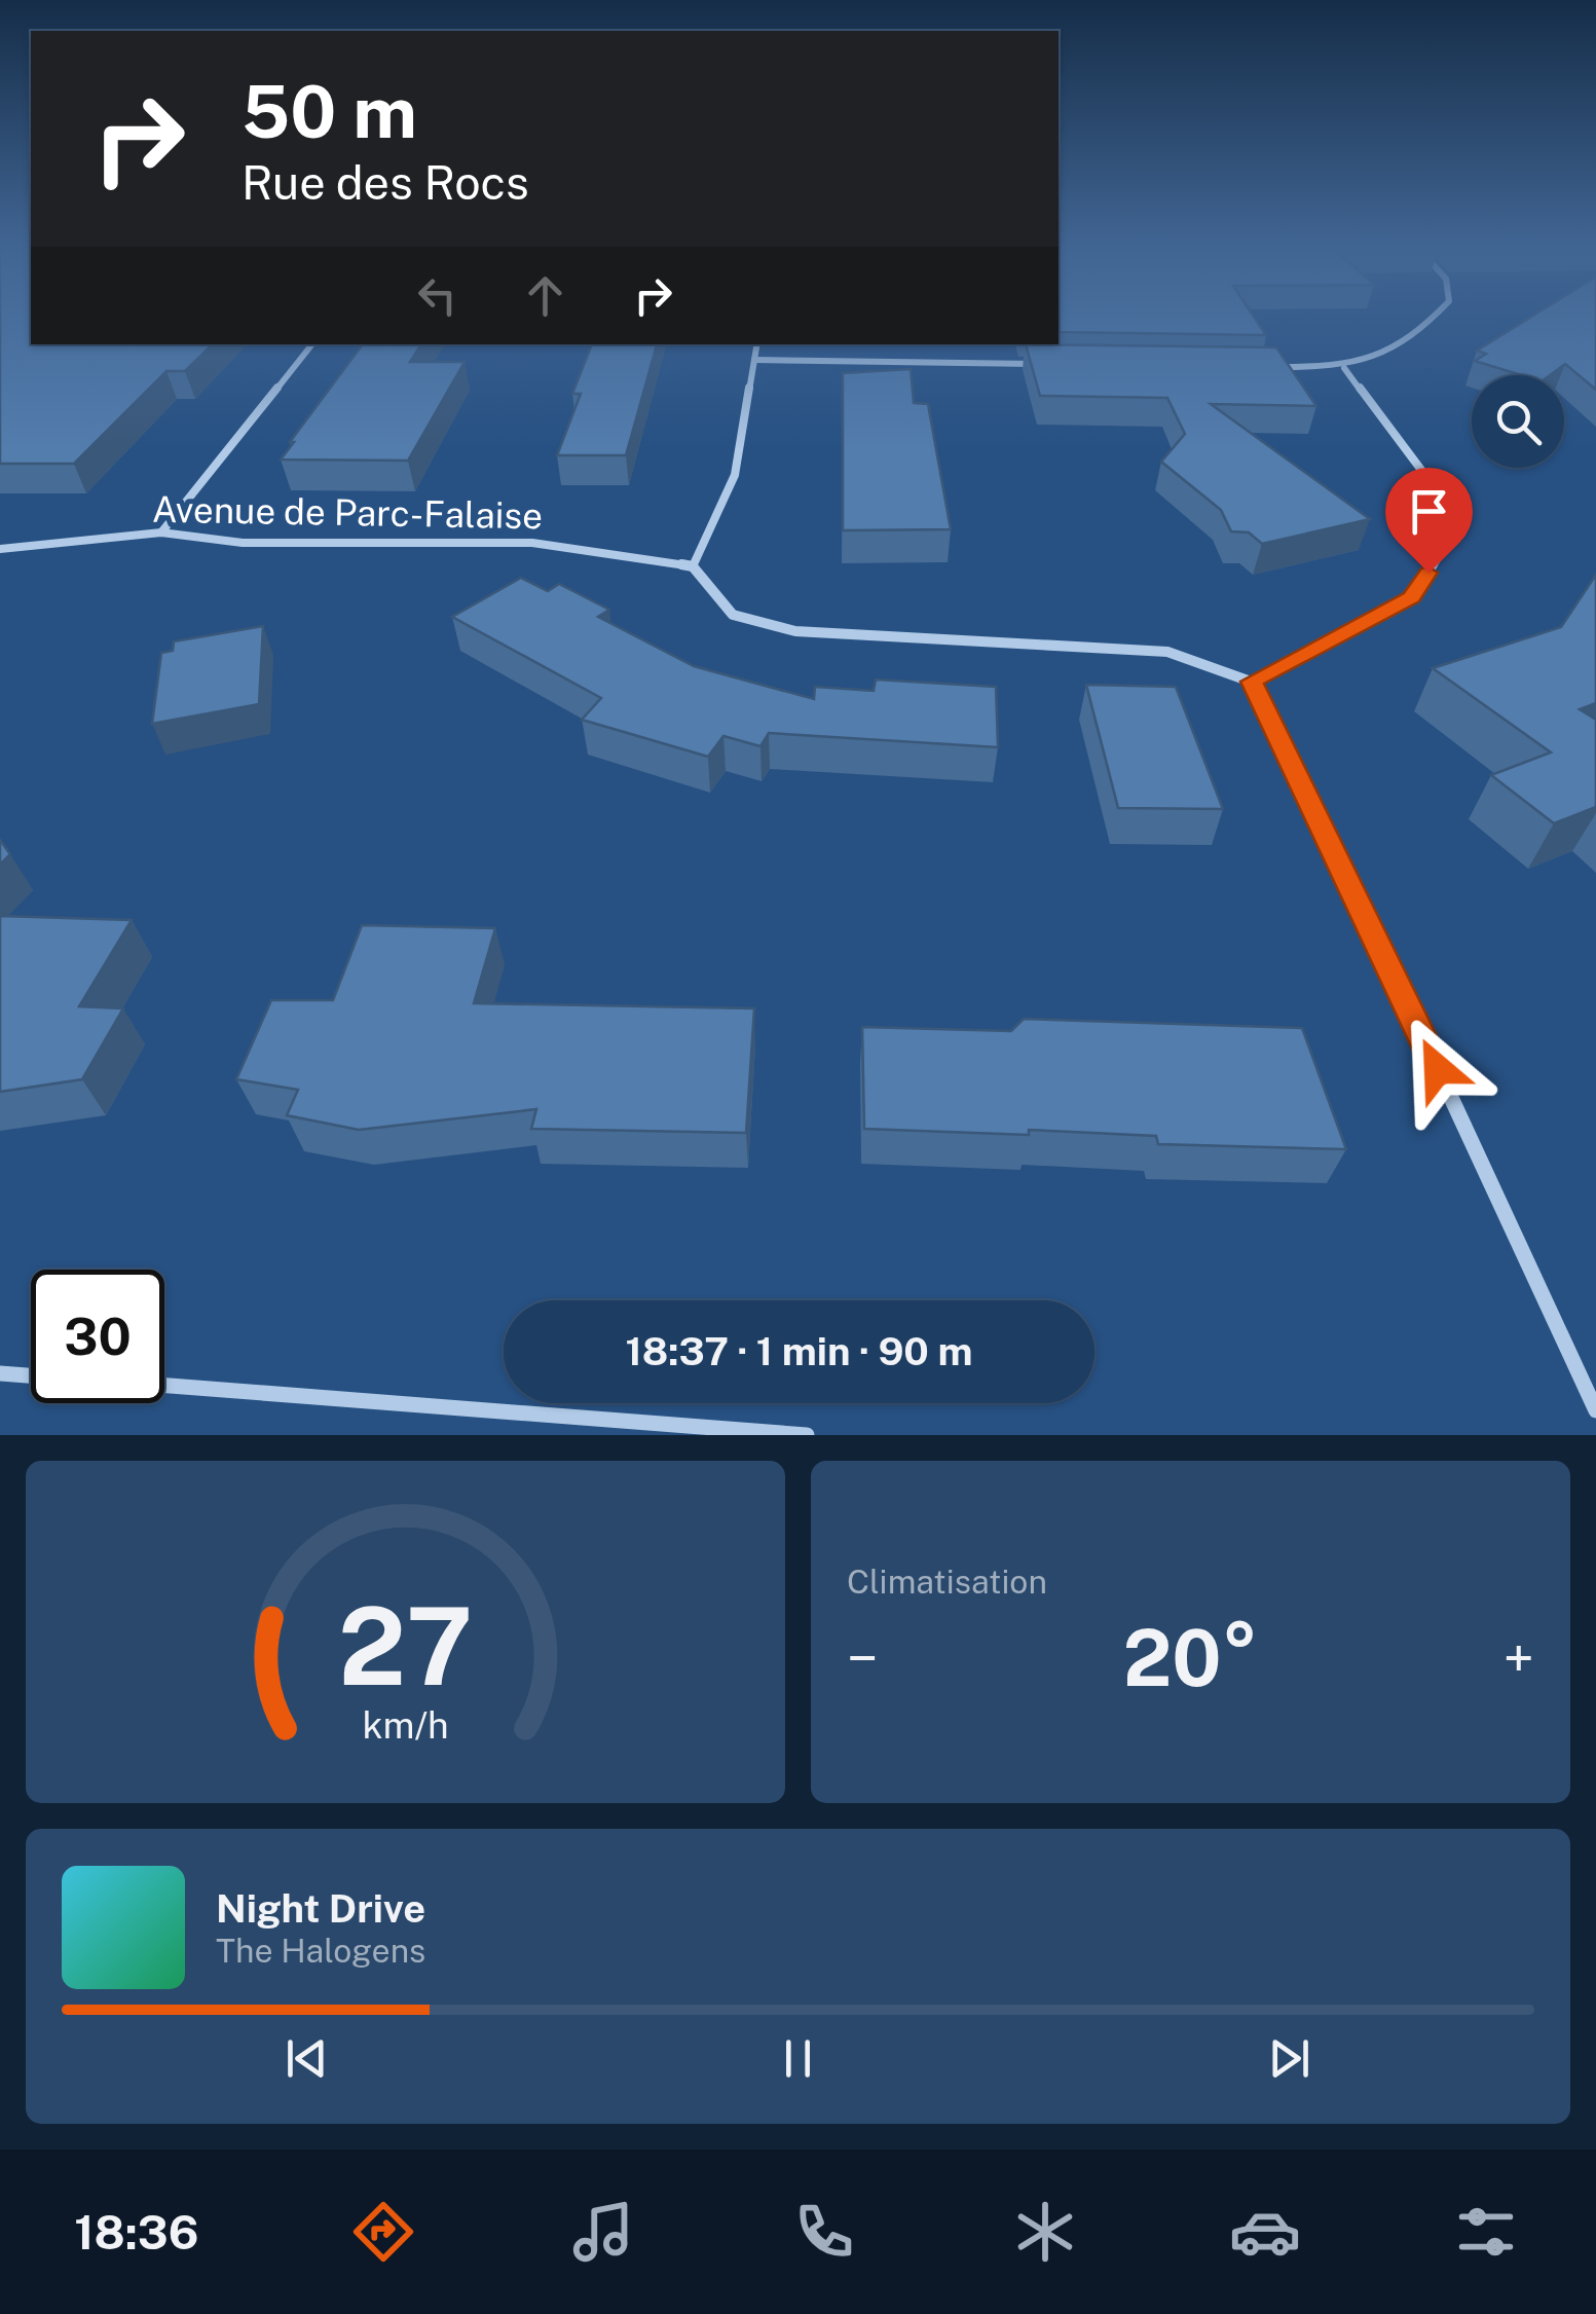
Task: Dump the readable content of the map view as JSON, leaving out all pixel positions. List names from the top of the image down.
{
  "streets": {
    "street": ["Avenue de Parc-Falaise"]
  },
  "page": {
    "turn": ["50 m", "Rue des Rocs"],
    "limit": "30",
    "trip": "18:37 · 1 min · 90 m",
    "tile": "Climatisation",
    "heat": ["−", "20°", "+"],
    "song": ["Night Drive", "The Halogens"],
    "tabs": "18:36",
    "gauge": ["27", "km/h"]
  }
}
